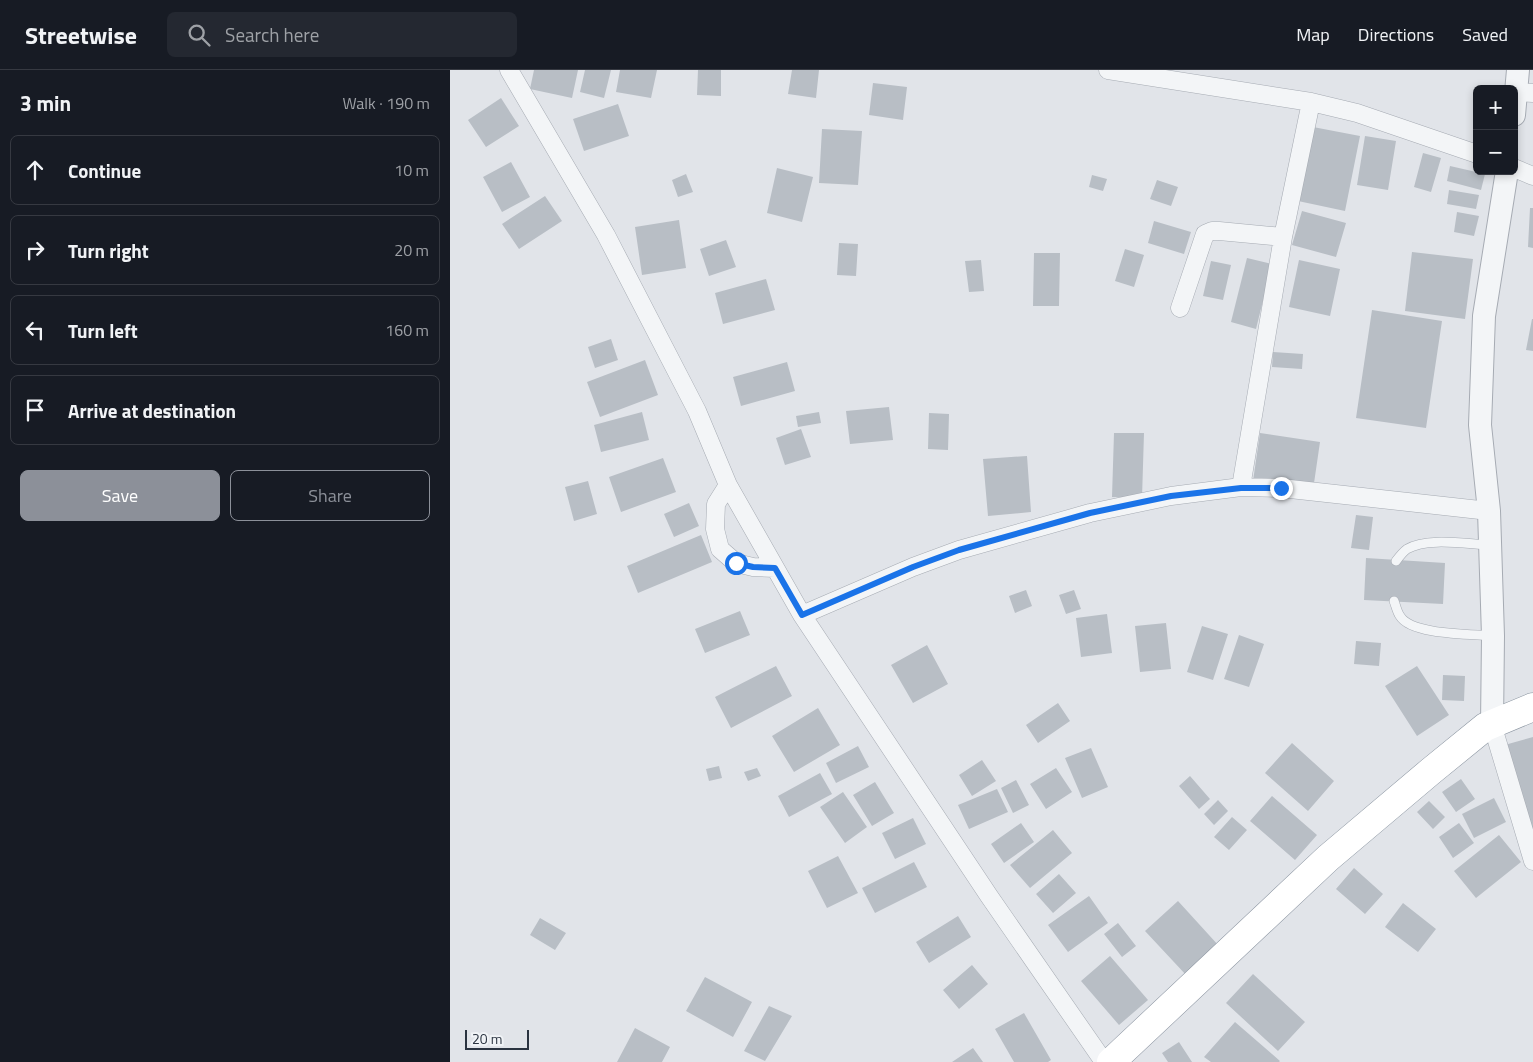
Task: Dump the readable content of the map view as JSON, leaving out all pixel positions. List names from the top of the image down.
{
  "scale_bar": "20 m",
  "page": {
    "header": "Streetwise",
    "search": "Search here",
    "nav": ["Map", "Directions", "Saved"],
    "heading": ["3 min", "Walk · 190 m"],
    "map_buttons": ["+", "−"],
    "list": [
      ["Continue", "10 m"],
      ["Turn right", "20 m"],
      ["Turn left", "160 m"],
      "Arrive at destination"
    ],
    "buttons": ["Save", "Share"],
    "scale": "20 m"
  }
}
